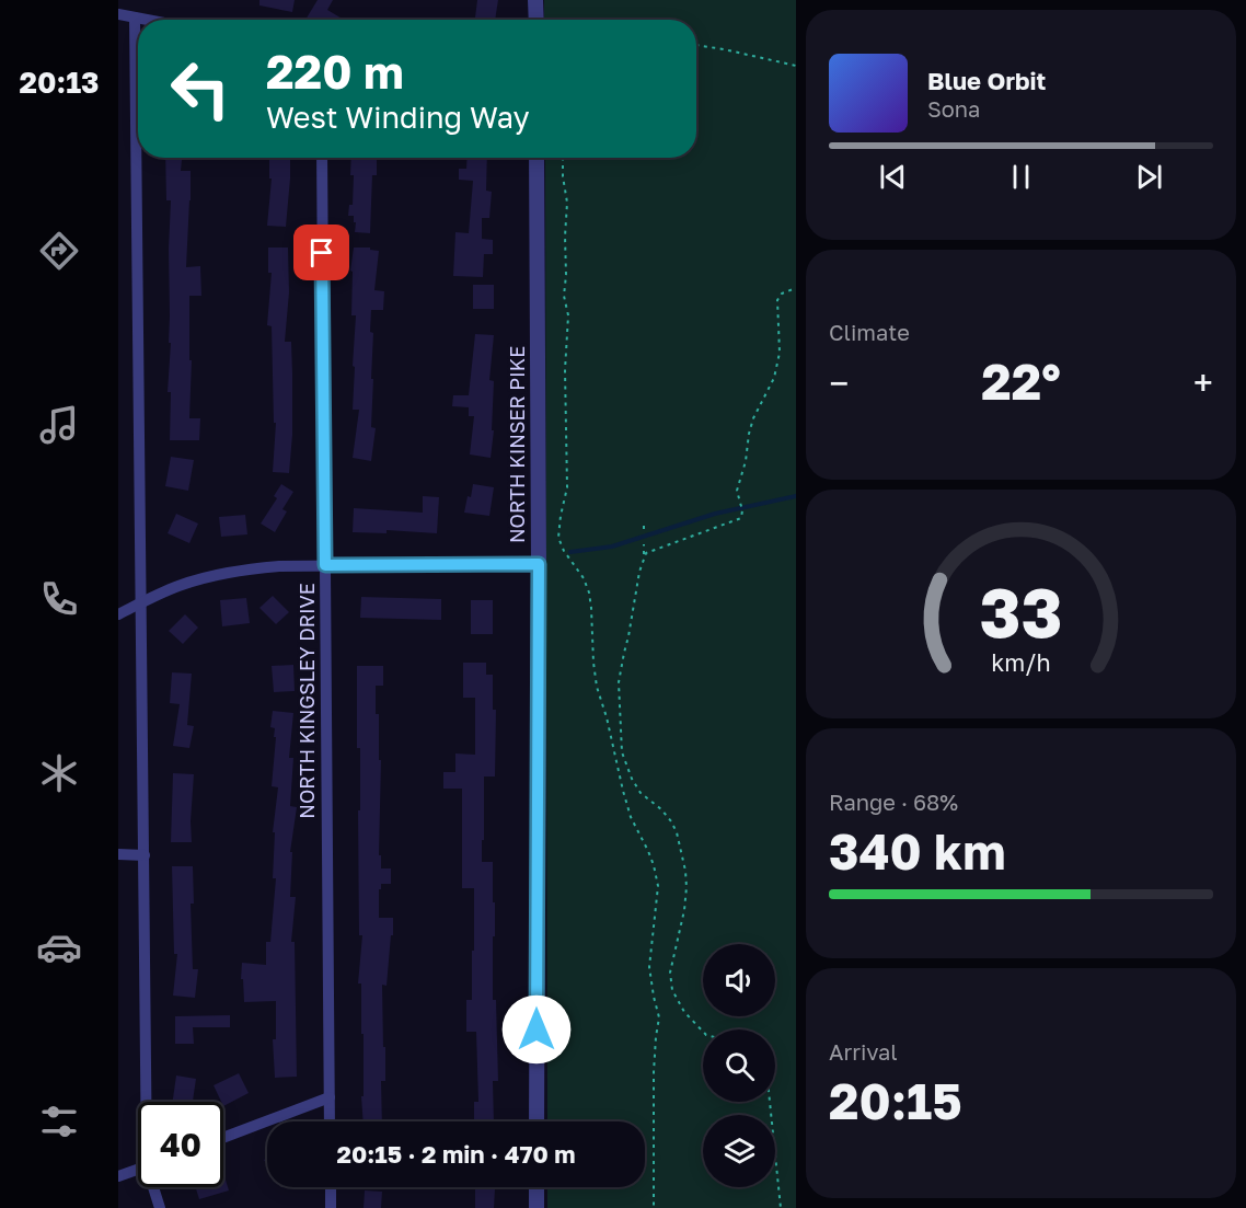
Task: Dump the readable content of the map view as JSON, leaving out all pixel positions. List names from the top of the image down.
{
  "streets": {
    "street": ["NORTH KINSER PIKE", "NORTH KINGSLEY DRIVE"]
  },
  "page": {
    "tabs": "20:13",
    "turn": ["220 m", "West Winding Way"],
    "song": ["Blue Orbit", "Sona"],
    "tile": [
      "Climate",
      ["Range · 68%", "340 km"],
      ["Arrival", "20:15"]
    ],
    "heat": ["−", "22°", "+"],
    "limit": "40",
    "trip": "20:15 · 2 min · 470 m",
    "gauge": ["33", "km/h"]
  }
}
